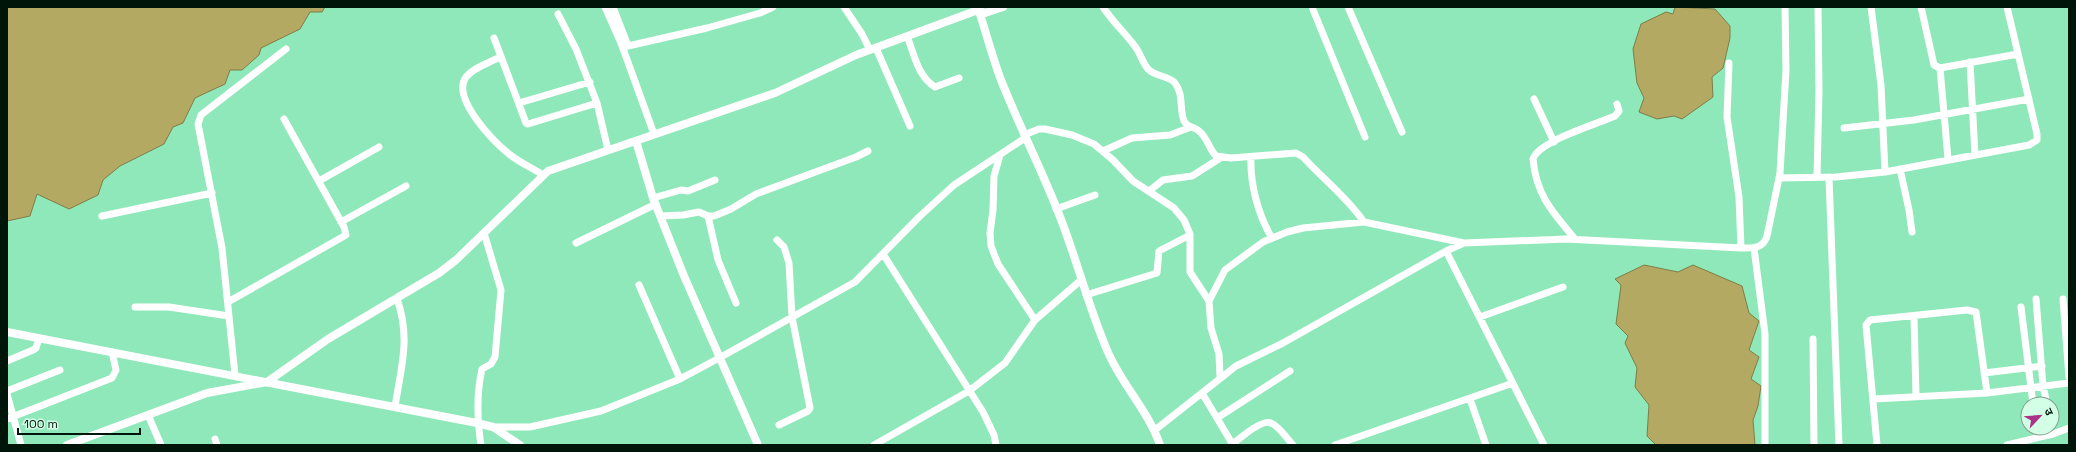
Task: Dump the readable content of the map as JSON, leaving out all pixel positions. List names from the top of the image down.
{
  "scale_bar": "100 m",
  "north": "top right"
}
